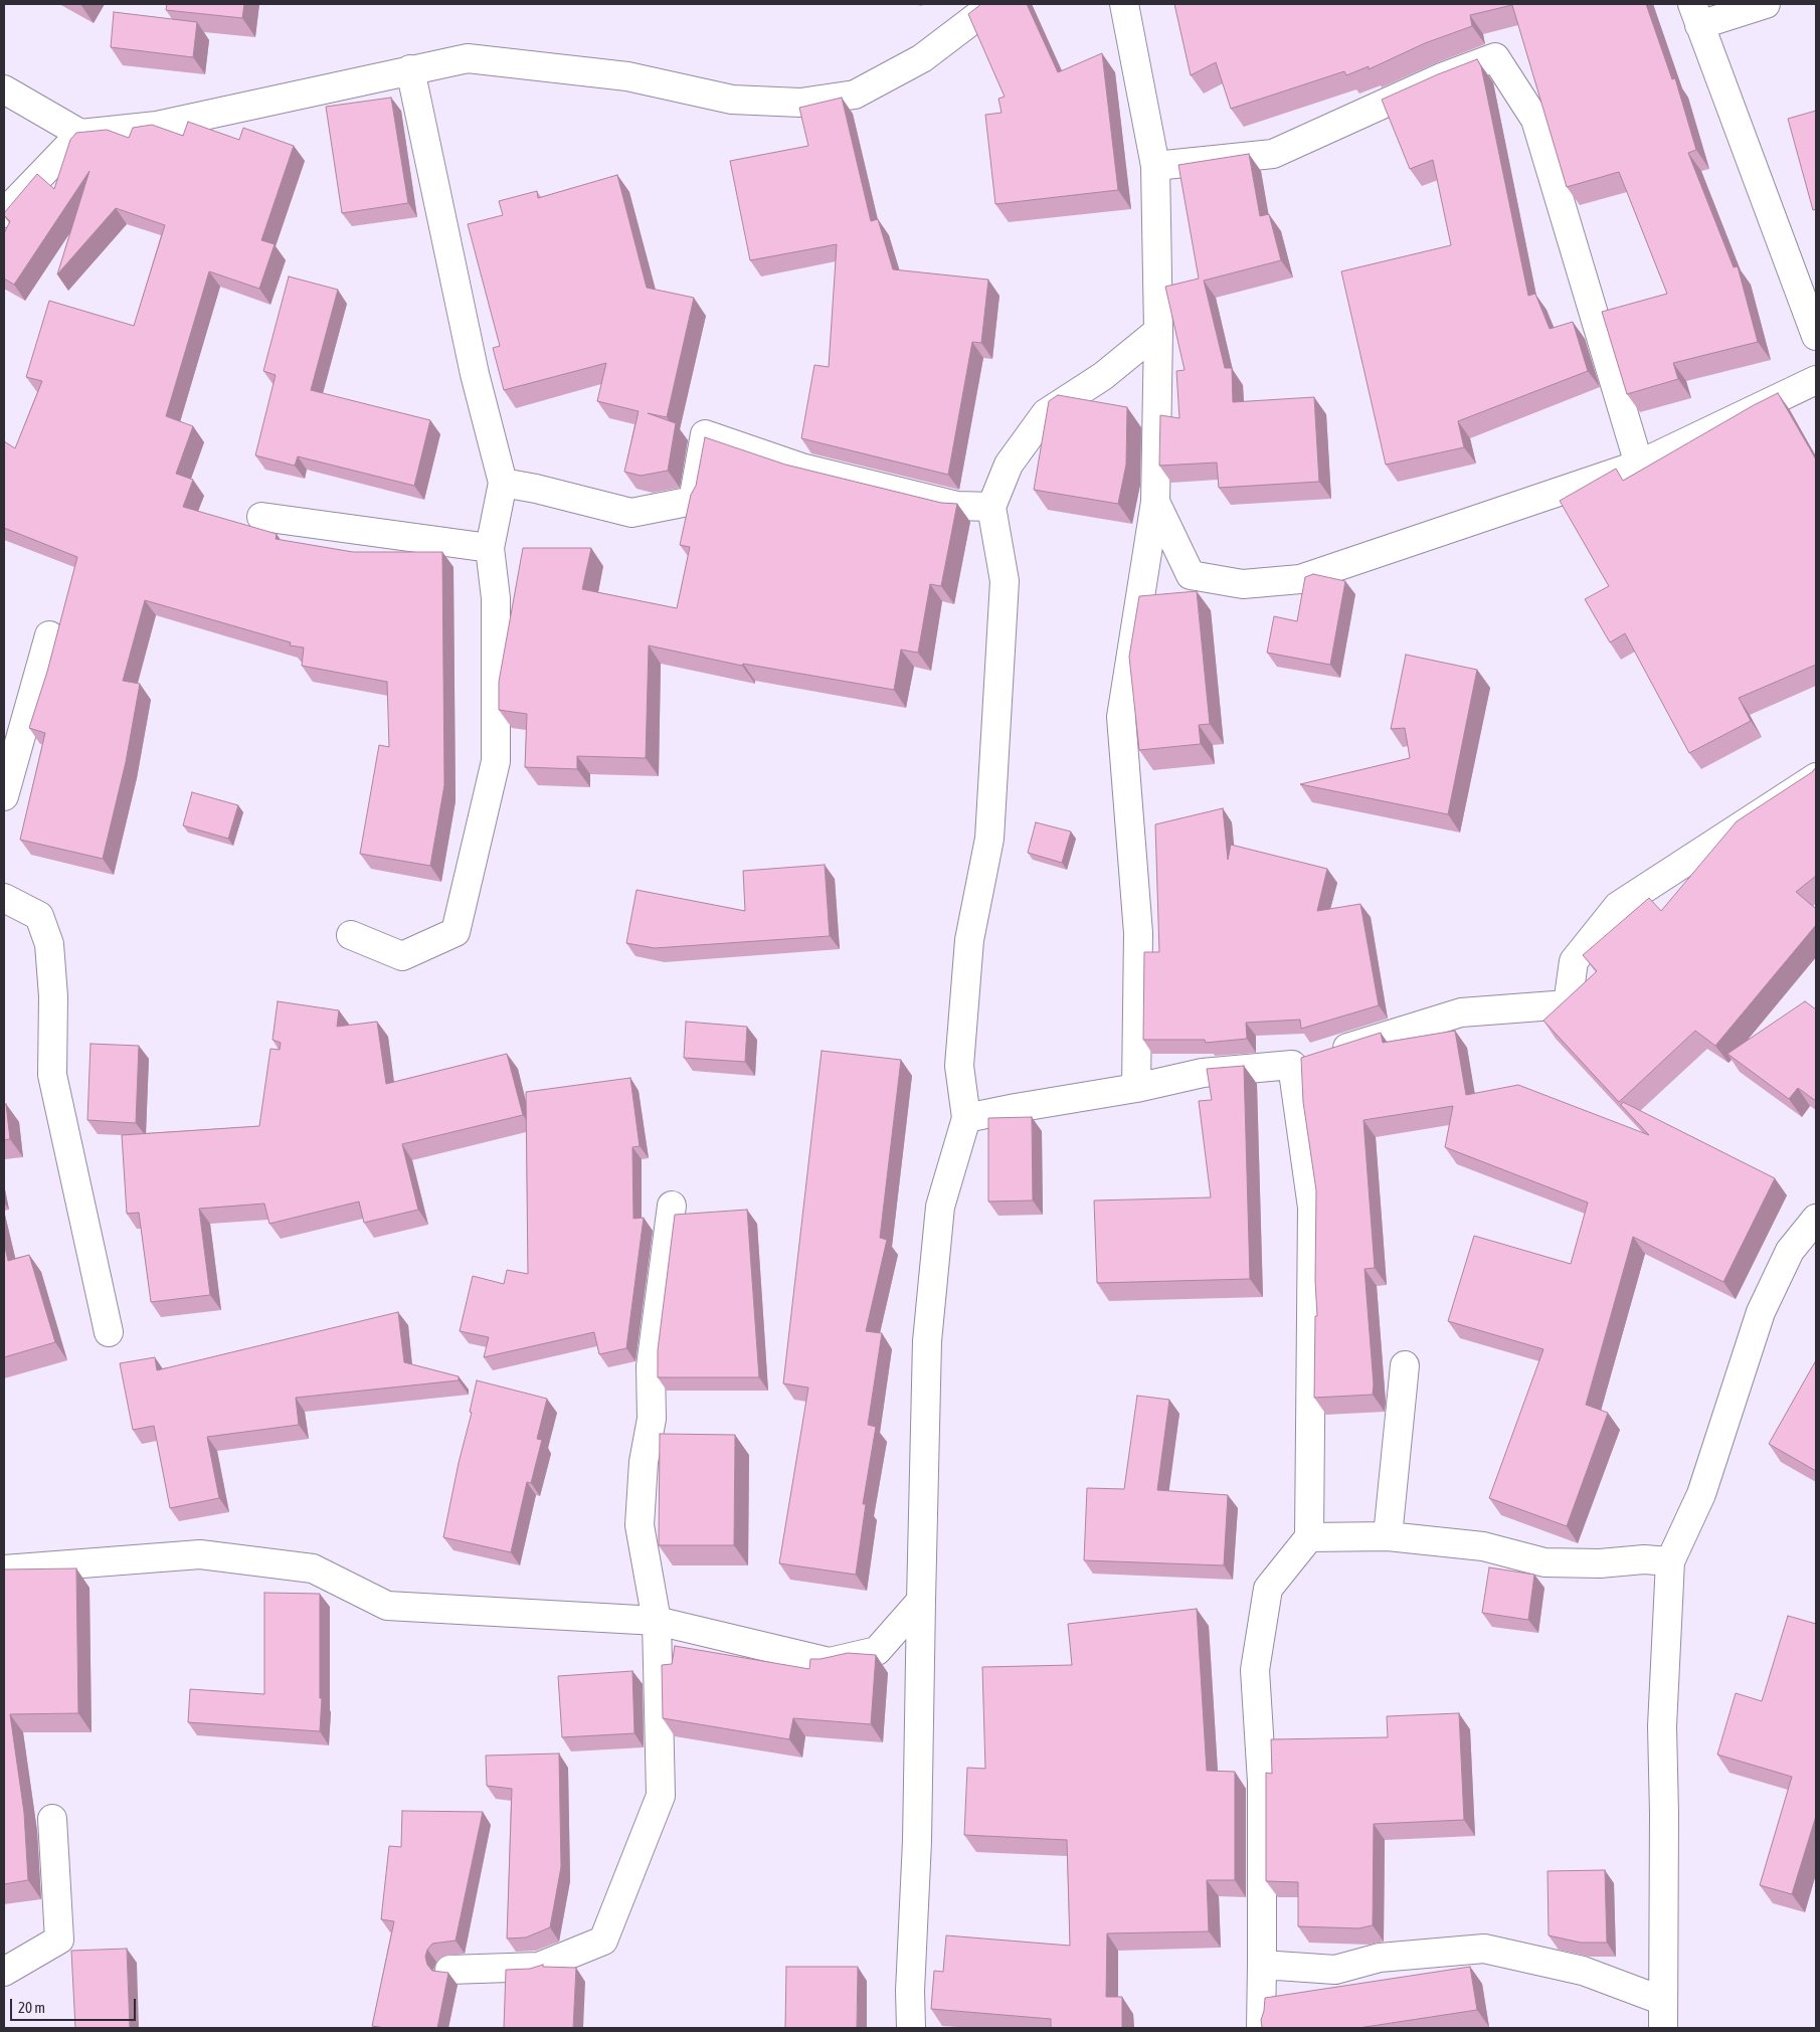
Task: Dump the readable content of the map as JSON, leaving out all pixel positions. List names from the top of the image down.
{
  "scale_bar": "20 m"
}
